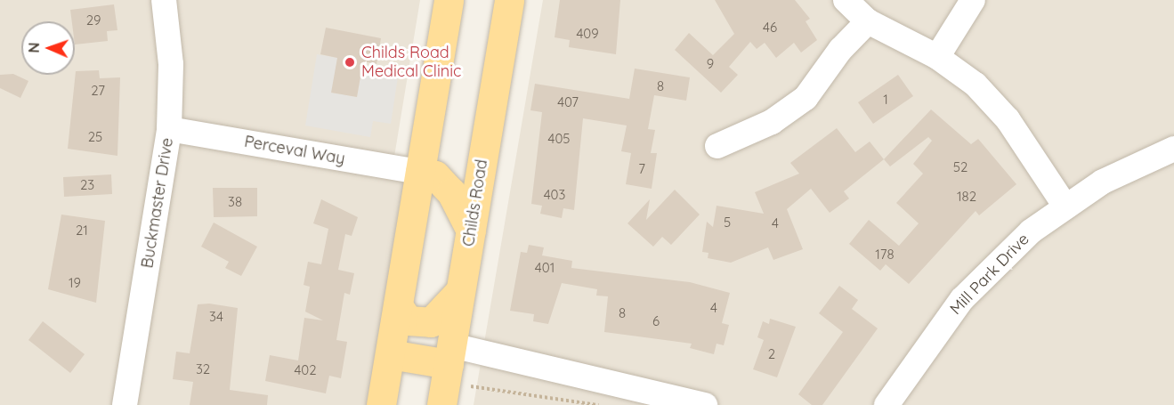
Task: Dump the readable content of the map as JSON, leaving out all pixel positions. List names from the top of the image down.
{
  "streets": {
    "main road": ["Childs Road"],
    "street": ["Perceval Way", "Buckmaster Drive", "Mill Park Drive"]
  },
  "crossings": [
    ["Perceval Way", "Buckmaster Drive"]
  ],
  "places": ["Childs Road Medical Clinic"],
  "house_numbers": [
    "29",
    "46",
    "409",
    "9",
    "8",
    "27",
    "1",
    "407",
    "25",
    "405",
    "52",
    "7",
    "23",
    "403",
    "182",
    "38",
    "5",
    "4",
    "21",
    "178",
    "401",
    "19",
    "4",
    "8",
    "34",
    "6",
    "2",
    "32",
    "402"
  ],
  "north": "left"
}
